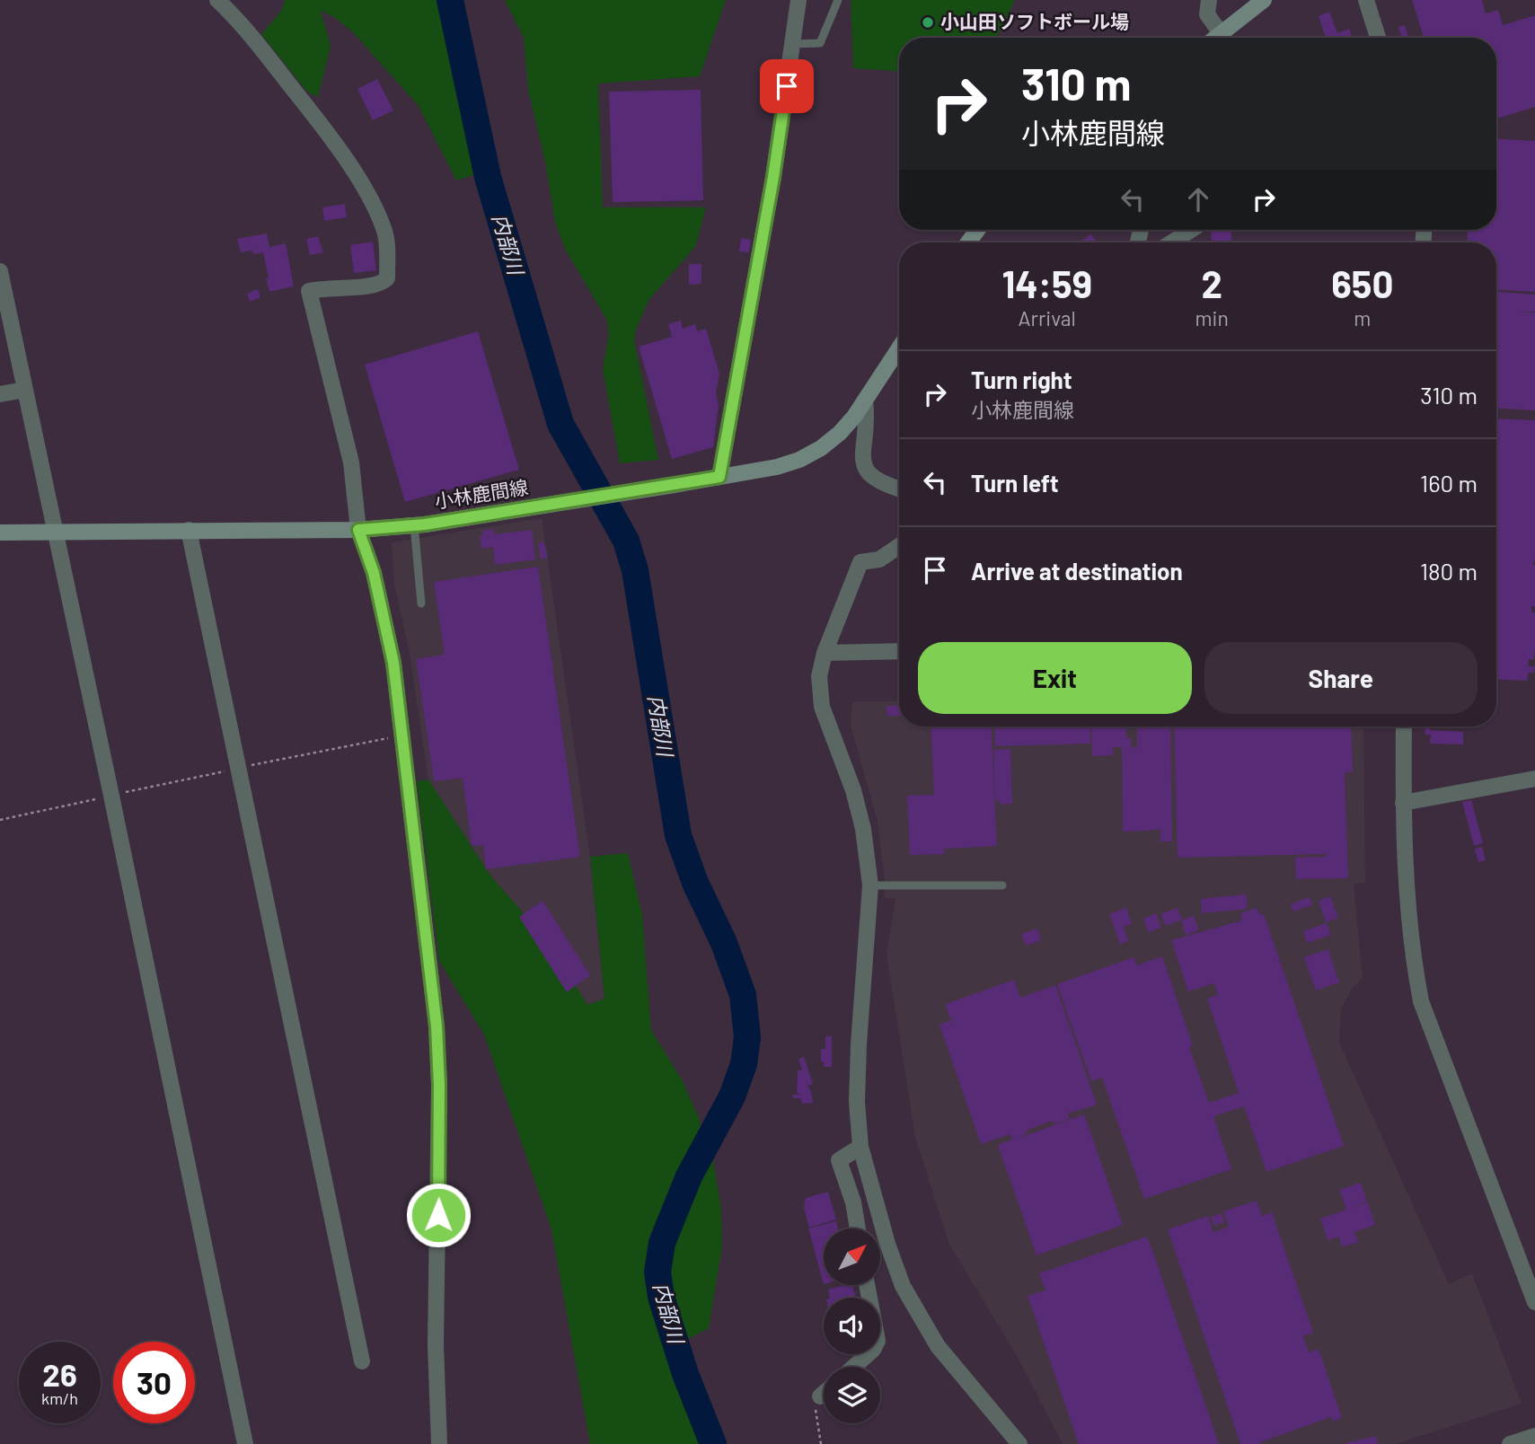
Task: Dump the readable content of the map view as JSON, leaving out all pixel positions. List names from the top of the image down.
{
  "streets": {
    "main road": ["小林鹿間線"]
  },
  "water": ["内部川"],
  "places": ["小山田ソフトボール場"],
  "north": "top right",
  "page": {
    "turn": ["310 m", "小林鹿間線"],
    "eta": [
      "14:59",
      "Arrival",
      "2",
      "min",
      "650",
      "m"
    ],
    "list": [
      {
        "name": "Turn right",
        "note": "小林鹿間線",
        "value": "310 m"
      },
      {
        "name": "Turn left",
        "value": "160 m"
      },
      {
        "name": "Arrive at destination",
        "value": "180 m"
      }
    ],
    "buttons": ["Exit", "Share"],
    "speed": "26 km/h",
    "limit": "30"
  }
}
